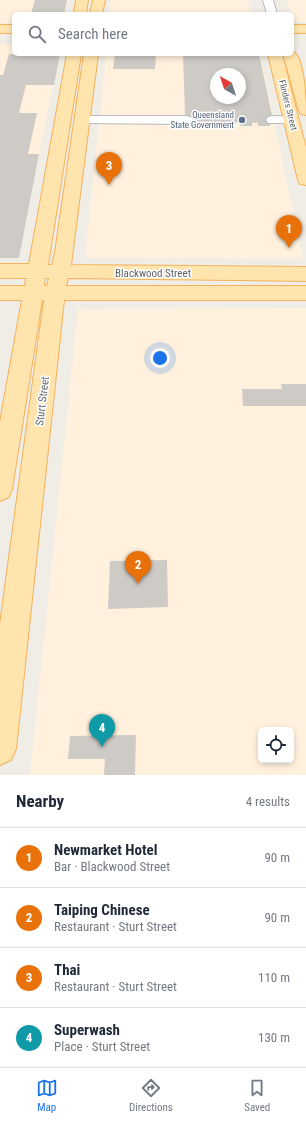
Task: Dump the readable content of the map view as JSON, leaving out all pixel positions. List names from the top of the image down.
{
  "streets": {
    "main road": ["Flinders Street", "Blackwood Street", "Sturt Street"]
  },
  "crossings": [
    ["Blackwood Street", "Sturt Street"]
  ],
  "places": ["Queensland State Government"],
  "north": "top left",
  "page": {
    "search": "Search here",
    "pins": [
      "3",
      "1",
      "2",
      "4"
    ],
    "heading": ["Nearby", "4 results"],
    "list": [
      {
        "mark": "1",
        "name": "Newmarket Hotel",
        "note": "Bar · Blackwood Street",
        "value": "90 m"
      },
      {
        "mark": "2",
        "name": "Taiping Chinese",
        "note": "Restaurant · Sturt Street",
        "value": "90 m"
      },
      {
        "mark": "3",
        "name": "Thai",
        "note": "Restaurant · Sturt Street",
        "value": "110 m"
      },
      {
        "mark": "4",
        "name": "Superwash",
        "note": "Place · Sturt Street",
        "value": "130 m"
      }
    ],
    "nav": ["Map", "Directions", "Saved"]
  }
}
